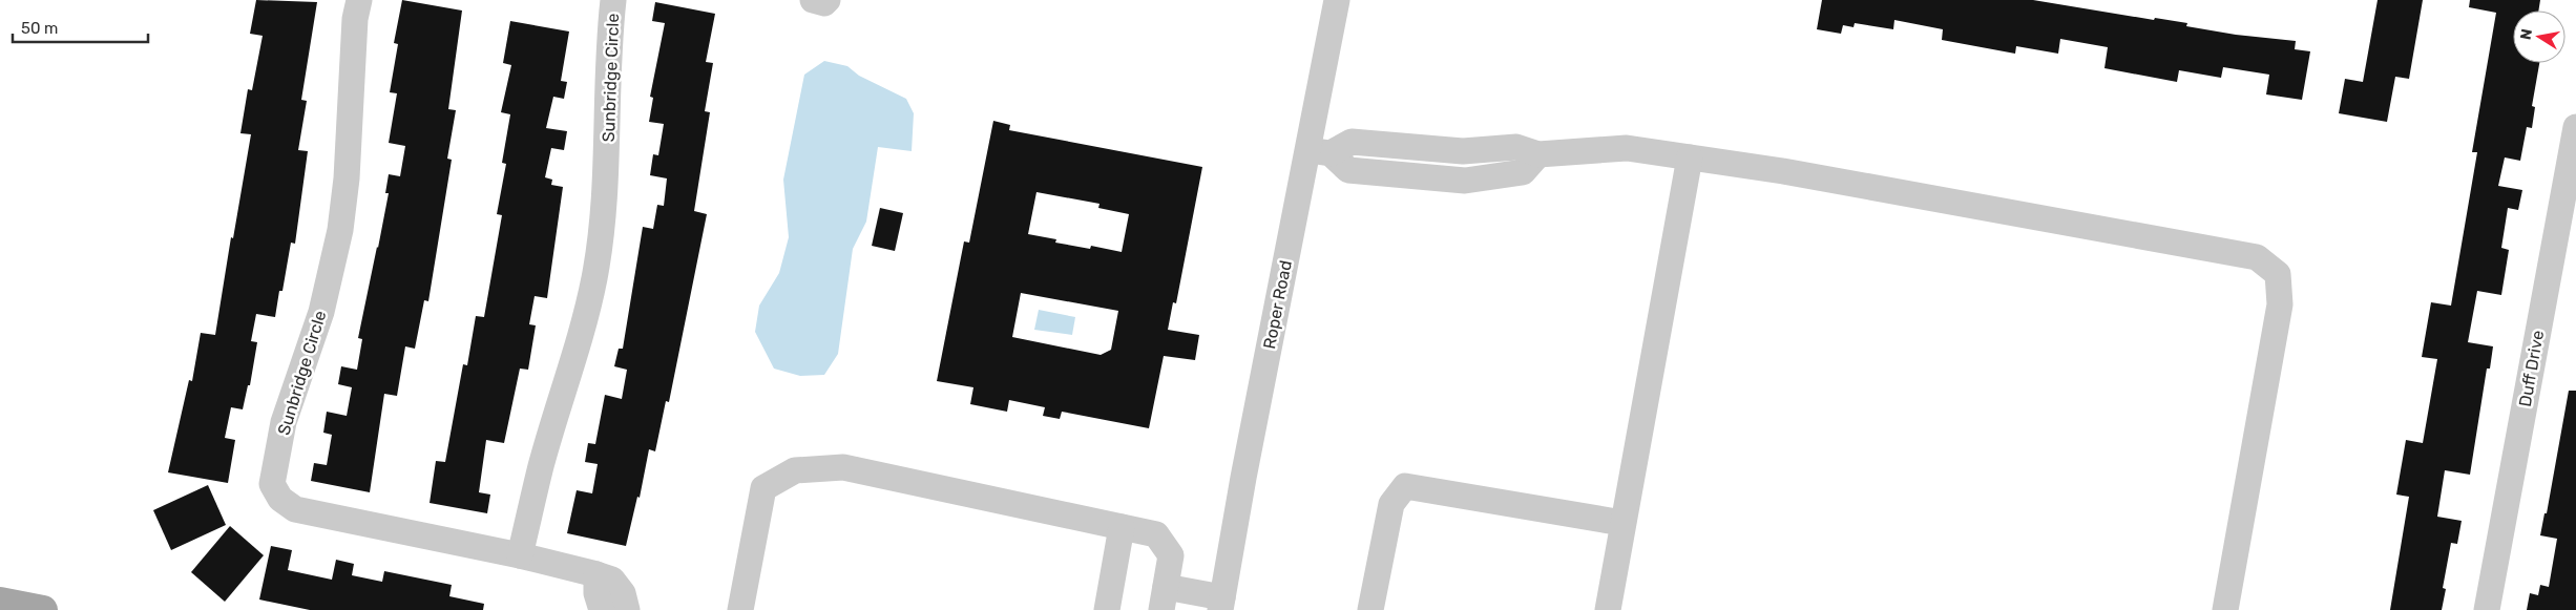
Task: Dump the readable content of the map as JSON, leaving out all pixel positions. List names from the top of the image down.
{
  "streets": {
    "street": ["Sunbridge Circle", "Roper Road", "Duff Drive"]
  },
  "scale_bar": "50 m",
  "north": "left"
}
